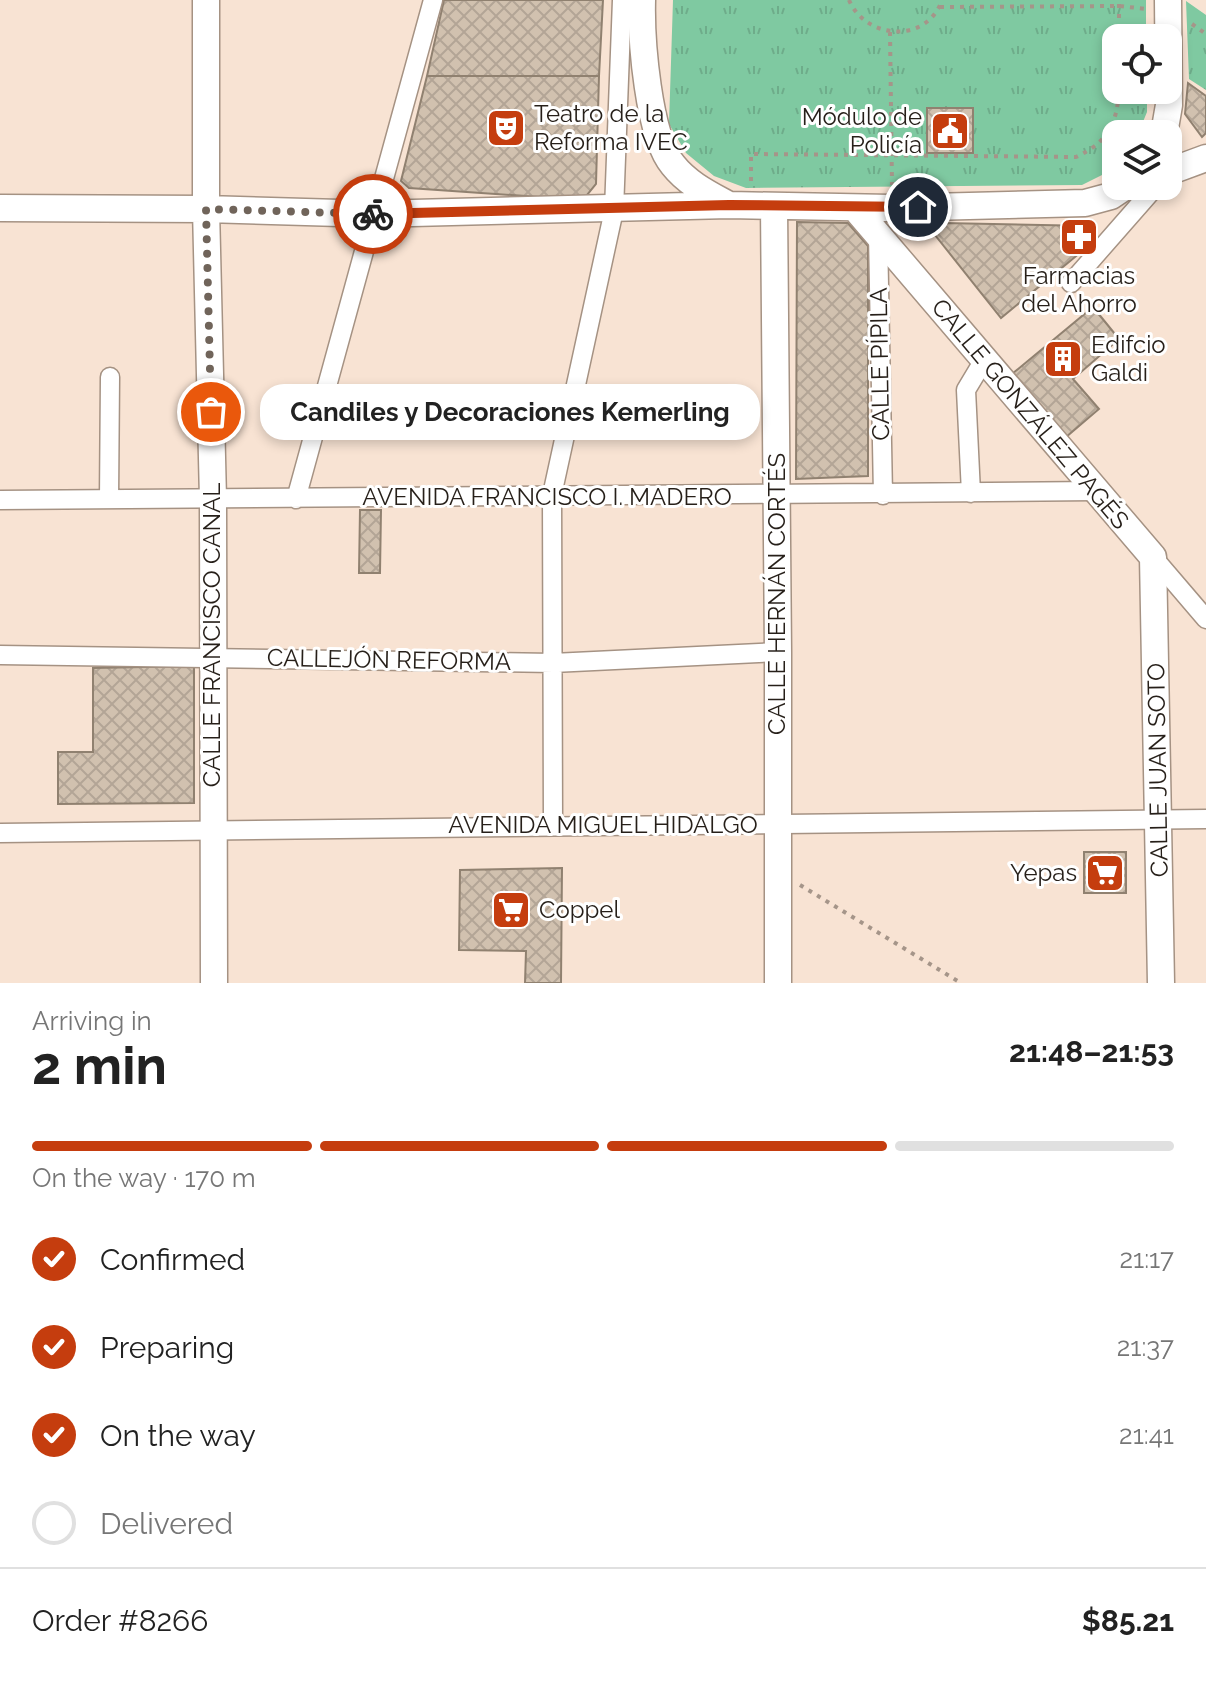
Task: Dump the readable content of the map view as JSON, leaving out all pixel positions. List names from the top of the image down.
{
  "streets": {
    "main road": [
      "CALLE GONZÁLEZ PAGÉS",
      "CALLE HERNÁN CORTÉS",
      "CALLE FRANCISCO CANAL",
      "CALLE JUAN SOTO"
    ],
    "street": [
      "CALLE PÍPILA",
      "AVENIDA FRANCISCO I. MADERO",
      "CALLEJÓN REFORMA",
      "AVENIDA MIGUEL HIDALGO"
    ]
  },
  "crossings": [
    ["CALLE PÍPILA", "CALLE GONZÁLEZ PAGÉS"],
    ["CALLE PÍPILA", "AVENIDA FRANCISCO I. MADERO"],
    ["CALLE GONZÁLEZ PAGÉS", "AVENIDA FRANCISCO I. MADERO"],
    ["CALLE GONZÁLEZ PAGÉS", "CALLE JUAN SOTO"],
    ["AVENIDA FRANCISCO I. MADERO", "CALLE HERNÁN CORTÉS"],
    ["AVENIDA FRANCISCO I. MADERO", "CALLE FRANCISCO CANAL"],
    ["CALLE HERNÁN CORTÉS", "CALLEJÓN REFORMA"],
    ["CALLE HERNÁN CORTÉS", "AVENIDA MIGUEL HIDALGO"],
    ["CALLE FRANCISCO CANAL", "CALLEJÓN REFORMA"],
    ["CALLE FRANCISCO CANAL", "AVENIDA MIGUEL HIDALGO"],
    ["CALLE JUAN SOTO", "AVENIDA MIGUEL HIDALGO"]
  ],
  "places": {
    "theatre": ["Teatro de la Reforma IVEC"],
    "public building": ["Módulo de Policía"],
    "pharmacy": ["Farmacias del Ahorro"],
    "building": ["Edifcio Galdi"],
    "other": ["Candiles y Decoraciones Kemerling"],
    "supermarket": ["Yepas", "Coppel"]
  },
  "page": {
    "bubble": "Candiles y Decoraciones Kemerling",
    "heading": ["2 min", "Arriving in", "21:48–21:53"],
    "panel": ["Order #8266", "$85.21"],
    "bar": "On the way · 170 m",
    "list": [
      ["Confirmed", "21:17"],
      ["Preparing", "21:37"],
      ["On the way", "21:41"],
      "Delivered"
    ]
  }
}
